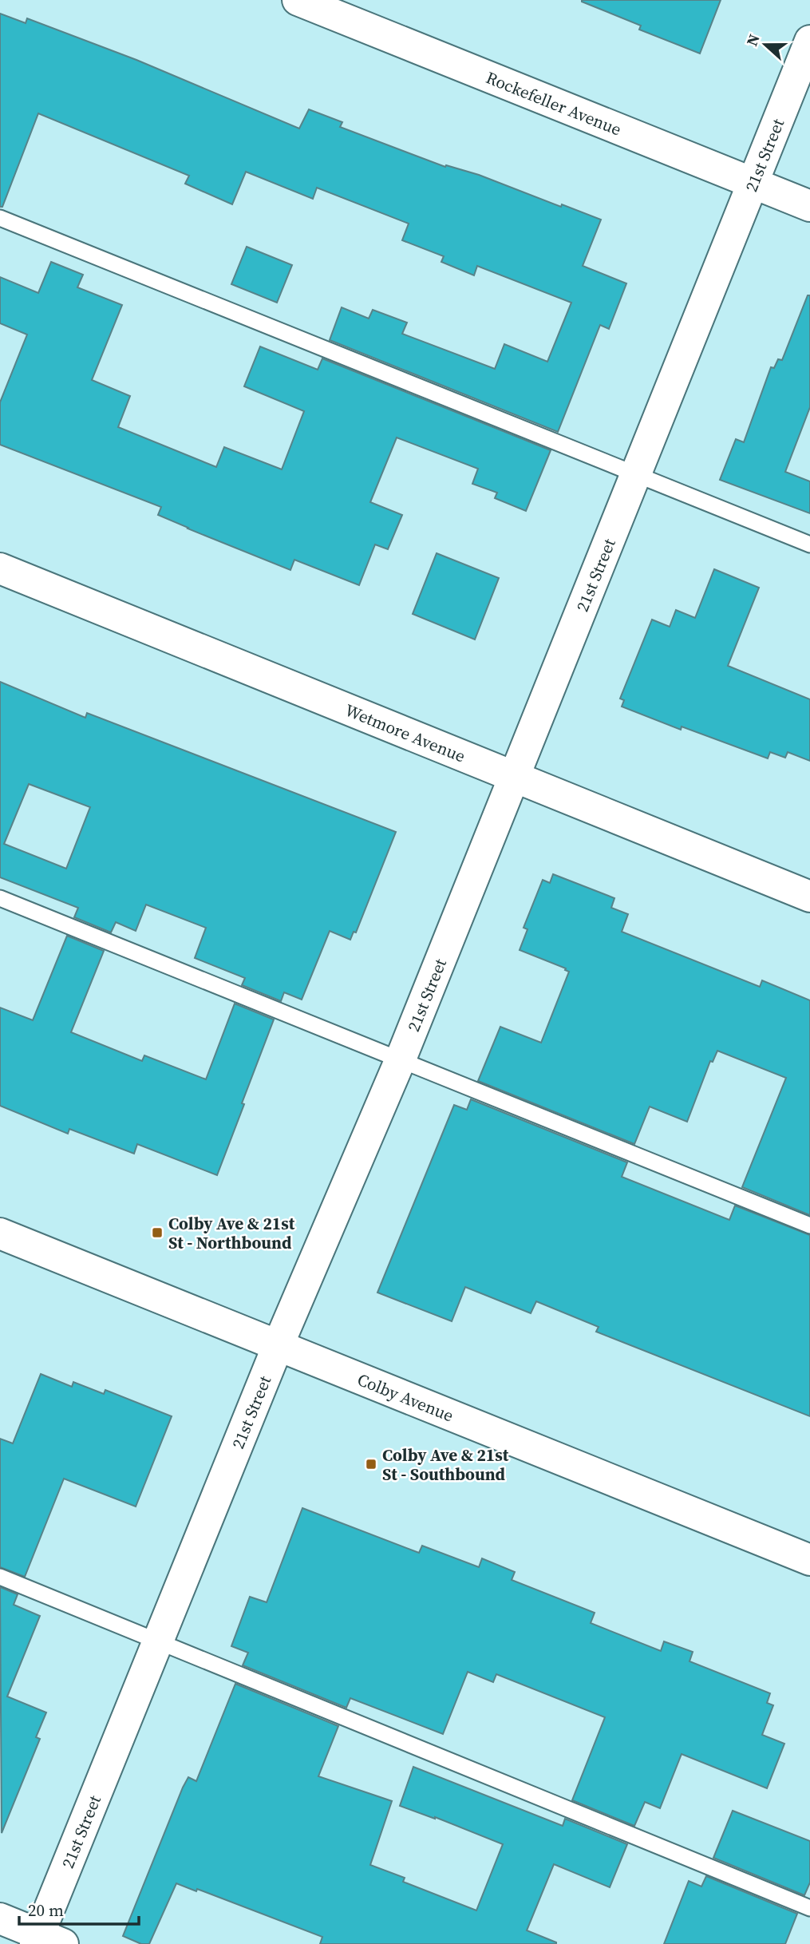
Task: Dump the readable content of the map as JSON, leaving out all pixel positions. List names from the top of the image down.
{
  "streets": {
    "street": [
      "Rockefeller Avenue",
      "21st Street",
      "Wetmore Avenue",
      "Colby Avenue"
    ]
  },
  "crossings": [
    ["Rockefeller Avenue", "21st Street"],
    ["21st Street", "Wetmore Avenue"],
    ["21st Street", "Colby Avenue"]
  ],
  "places": {
    "transit": ["Colby Ave & 21st St - Northbound", "Colby Ave & 21st St - Southbound"]
  },
  "scale_bar": "20 m",
  "north": "left"
}
